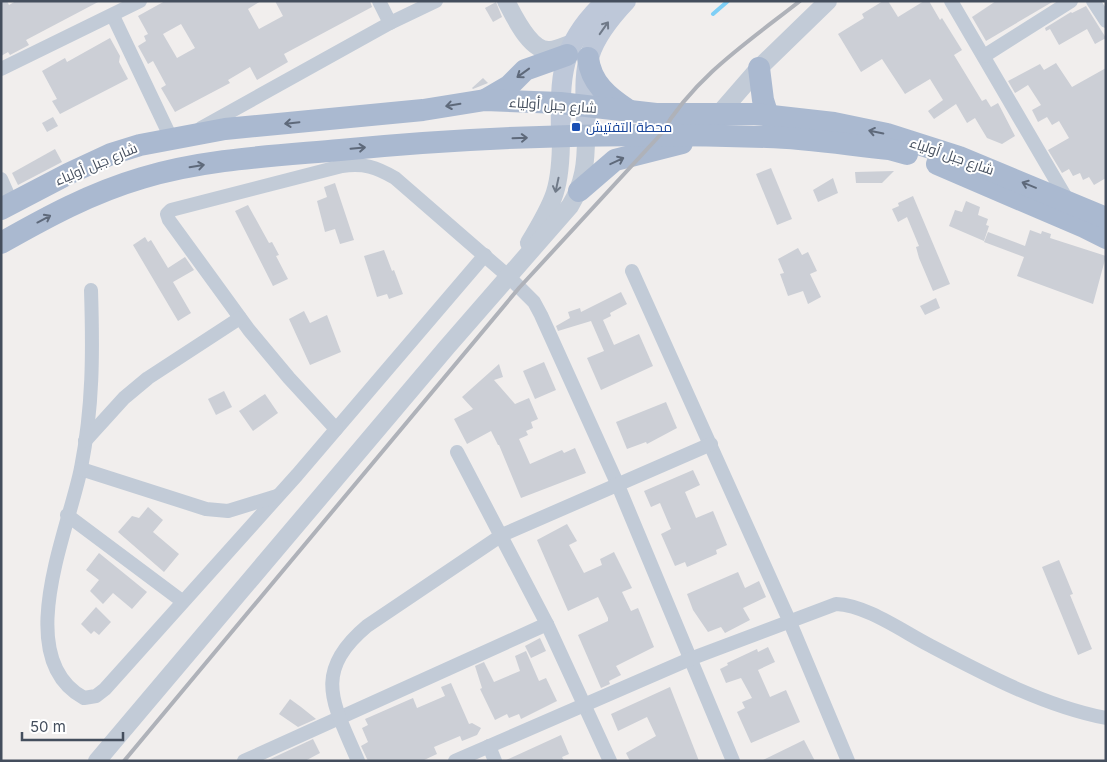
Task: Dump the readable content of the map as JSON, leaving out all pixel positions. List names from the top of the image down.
{
  "streets": {
    "main road": ["شارع جبل أولياء"]
  },
  "places": {
    "transit": ["محطة التفتيش"]
  },
  "scale_bar": "50 m"
}
